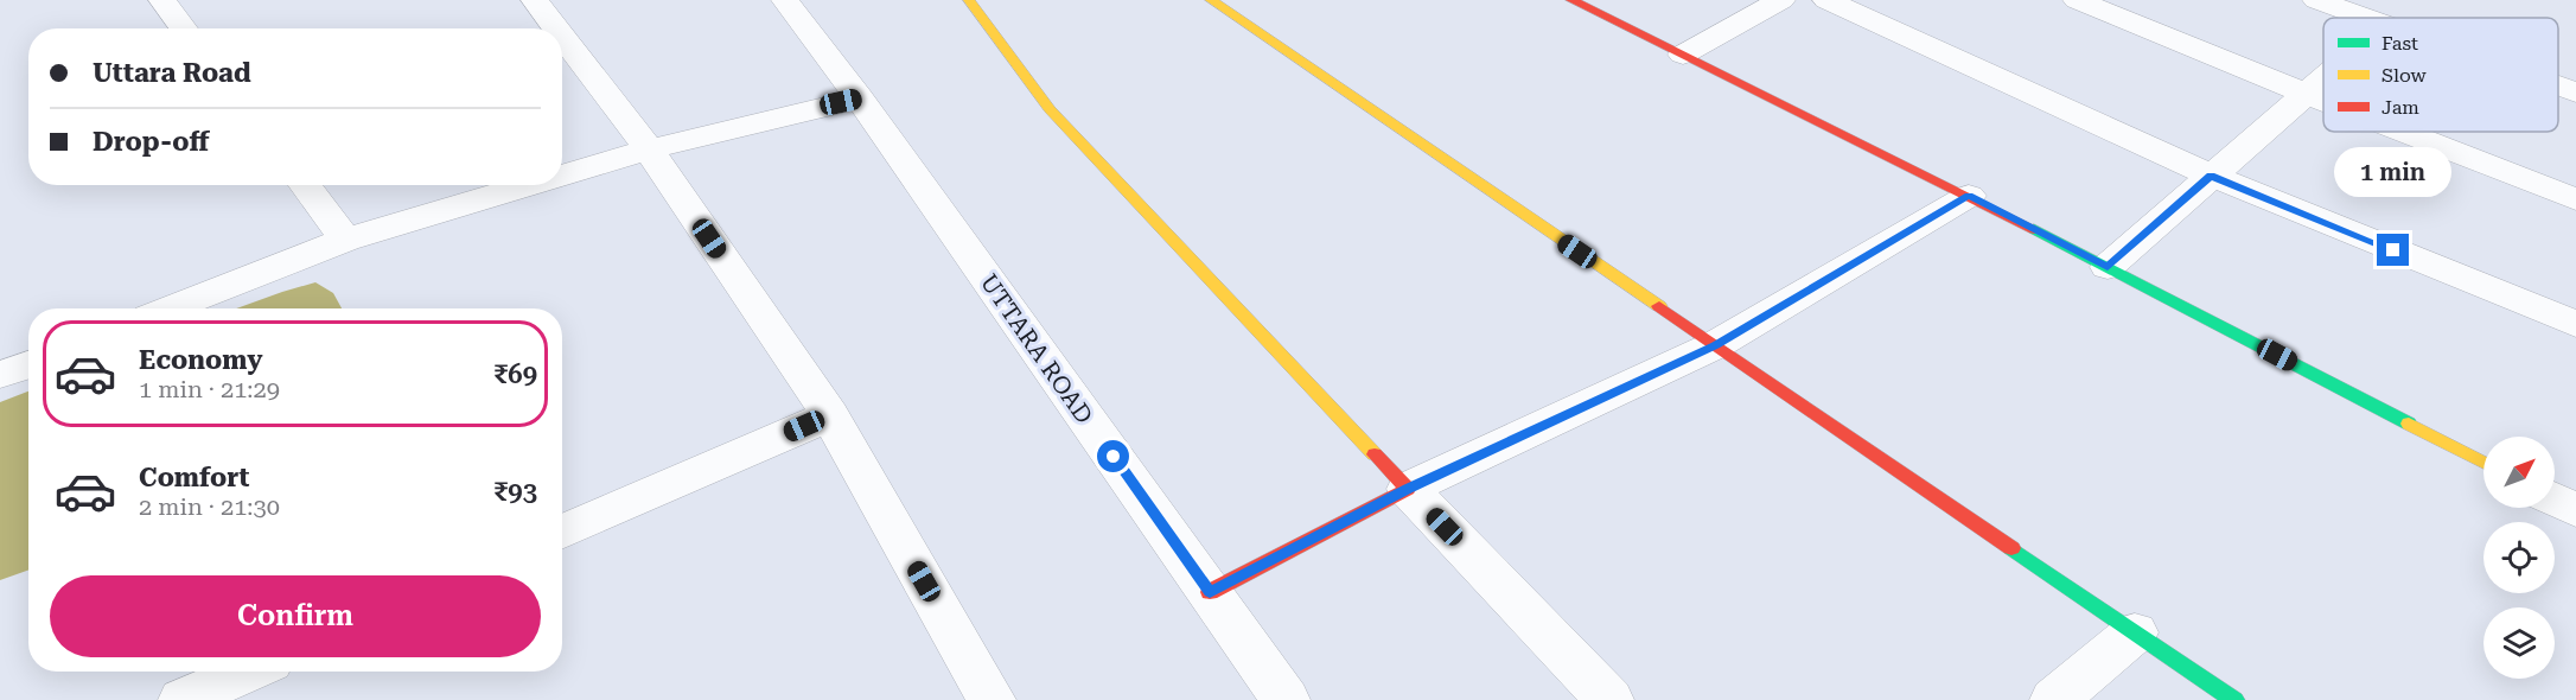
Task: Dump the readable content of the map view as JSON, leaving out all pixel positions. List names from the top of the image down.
{
  "streets": {
    "street": ["UTTARA ROAD"]
  },
  "legend": ["Fast", "Slow", "Jam"],
  "north": "top right",
  "page": {
    "banner": ["Uttara Road", "Drop-off"],
    "bubble": "1 min",
    "list": [
      {
        "name": "Economy",
        "note": "1 min · 21:29",
        "value": "₹69"
      },
      {
        "name": "Comfort",
        "note": "2 min · 21:30",
        "value": "₹93"
      }
    ],
    "buttons": "Confirm"
  }
}
